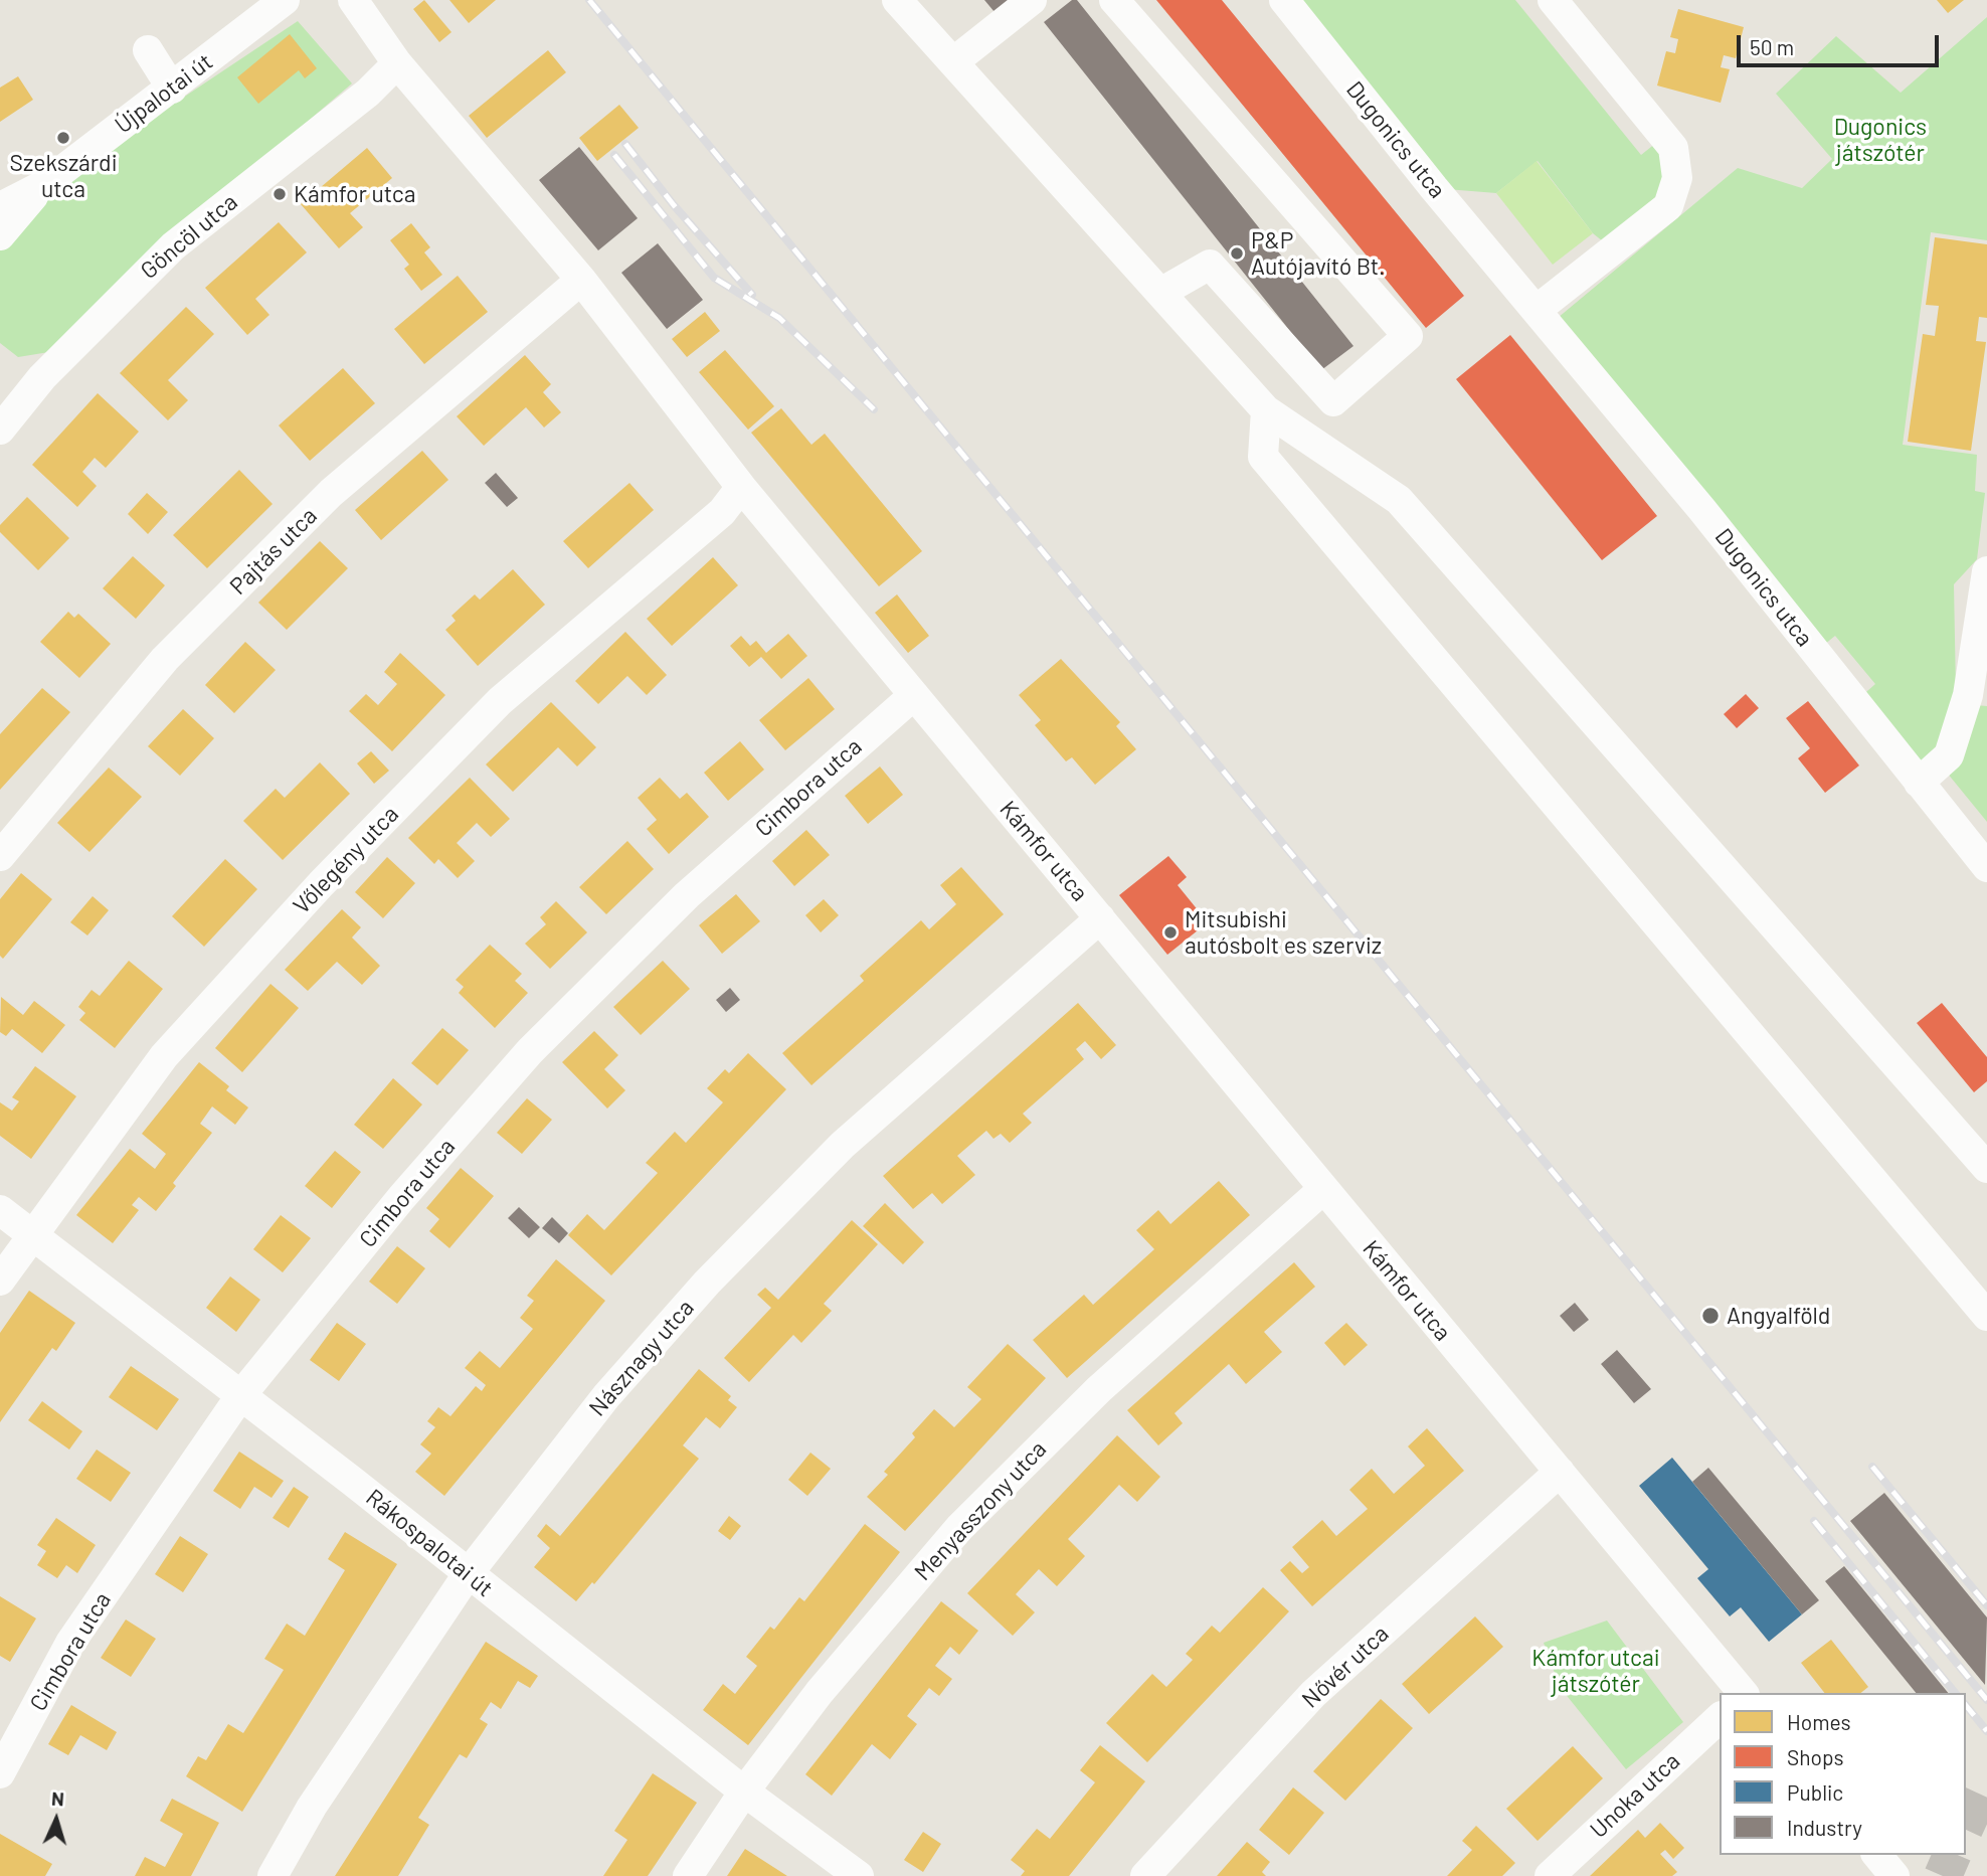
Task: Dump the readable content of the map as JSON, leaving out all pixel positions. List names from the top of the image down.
{
  "streets": {
    "street": [
      "Újpalotai út",
      "Dugonics utca",
      "Göncöl utca",
      "Pajtás utca",
      "Cimbora utca",
      "Kámfor utca",
      "Vőlegény utca",
      "Násznagy utca",
      "Menyasszony utca",
      "Rákospalotai út",
      "Nővér utca",
      "Unoka utca"
    ]
  },
  "crossings": [
    ["Göncöl utca", "Kámfor utca"],
    ["Pajtás utca", "Kámfor utca"],
    ["Cimbora utca", "Kámfor utca"],
    ["Cimbora utca", "Rákospalotai út"],
    ["Kámfor utca", "Vőlegény utca"],
    ["Kámfor utca", "Násznagy utca"],
    ["Kámfor utca", "Menyasszony utca"],
    ["Kámfor utca", "Nővér utca"],
    ["Vőlegény utca", "Rákospalotai út"],
    ["Násznagy utca", "Rákospalotai út"],
    ["Menyasszony utca", "Rákospalotai út"]
  ],
  "parks": ["Dugonics játszótér", "Kámfor utcai játszótér"],
  "places": [
    "Szekszárdi utca",
    "Kámfor utca",
    "P&P Autójavító Bt.",
    "Mitsubishi autósbolt es szerviz",
    "Angyalföld"
  ],
  "legend": [
    "Homes",
    "Shops",
    "Public",
    "Industry"
  ],
  "scale_bar": "50 m",
  "north": "top"
}
